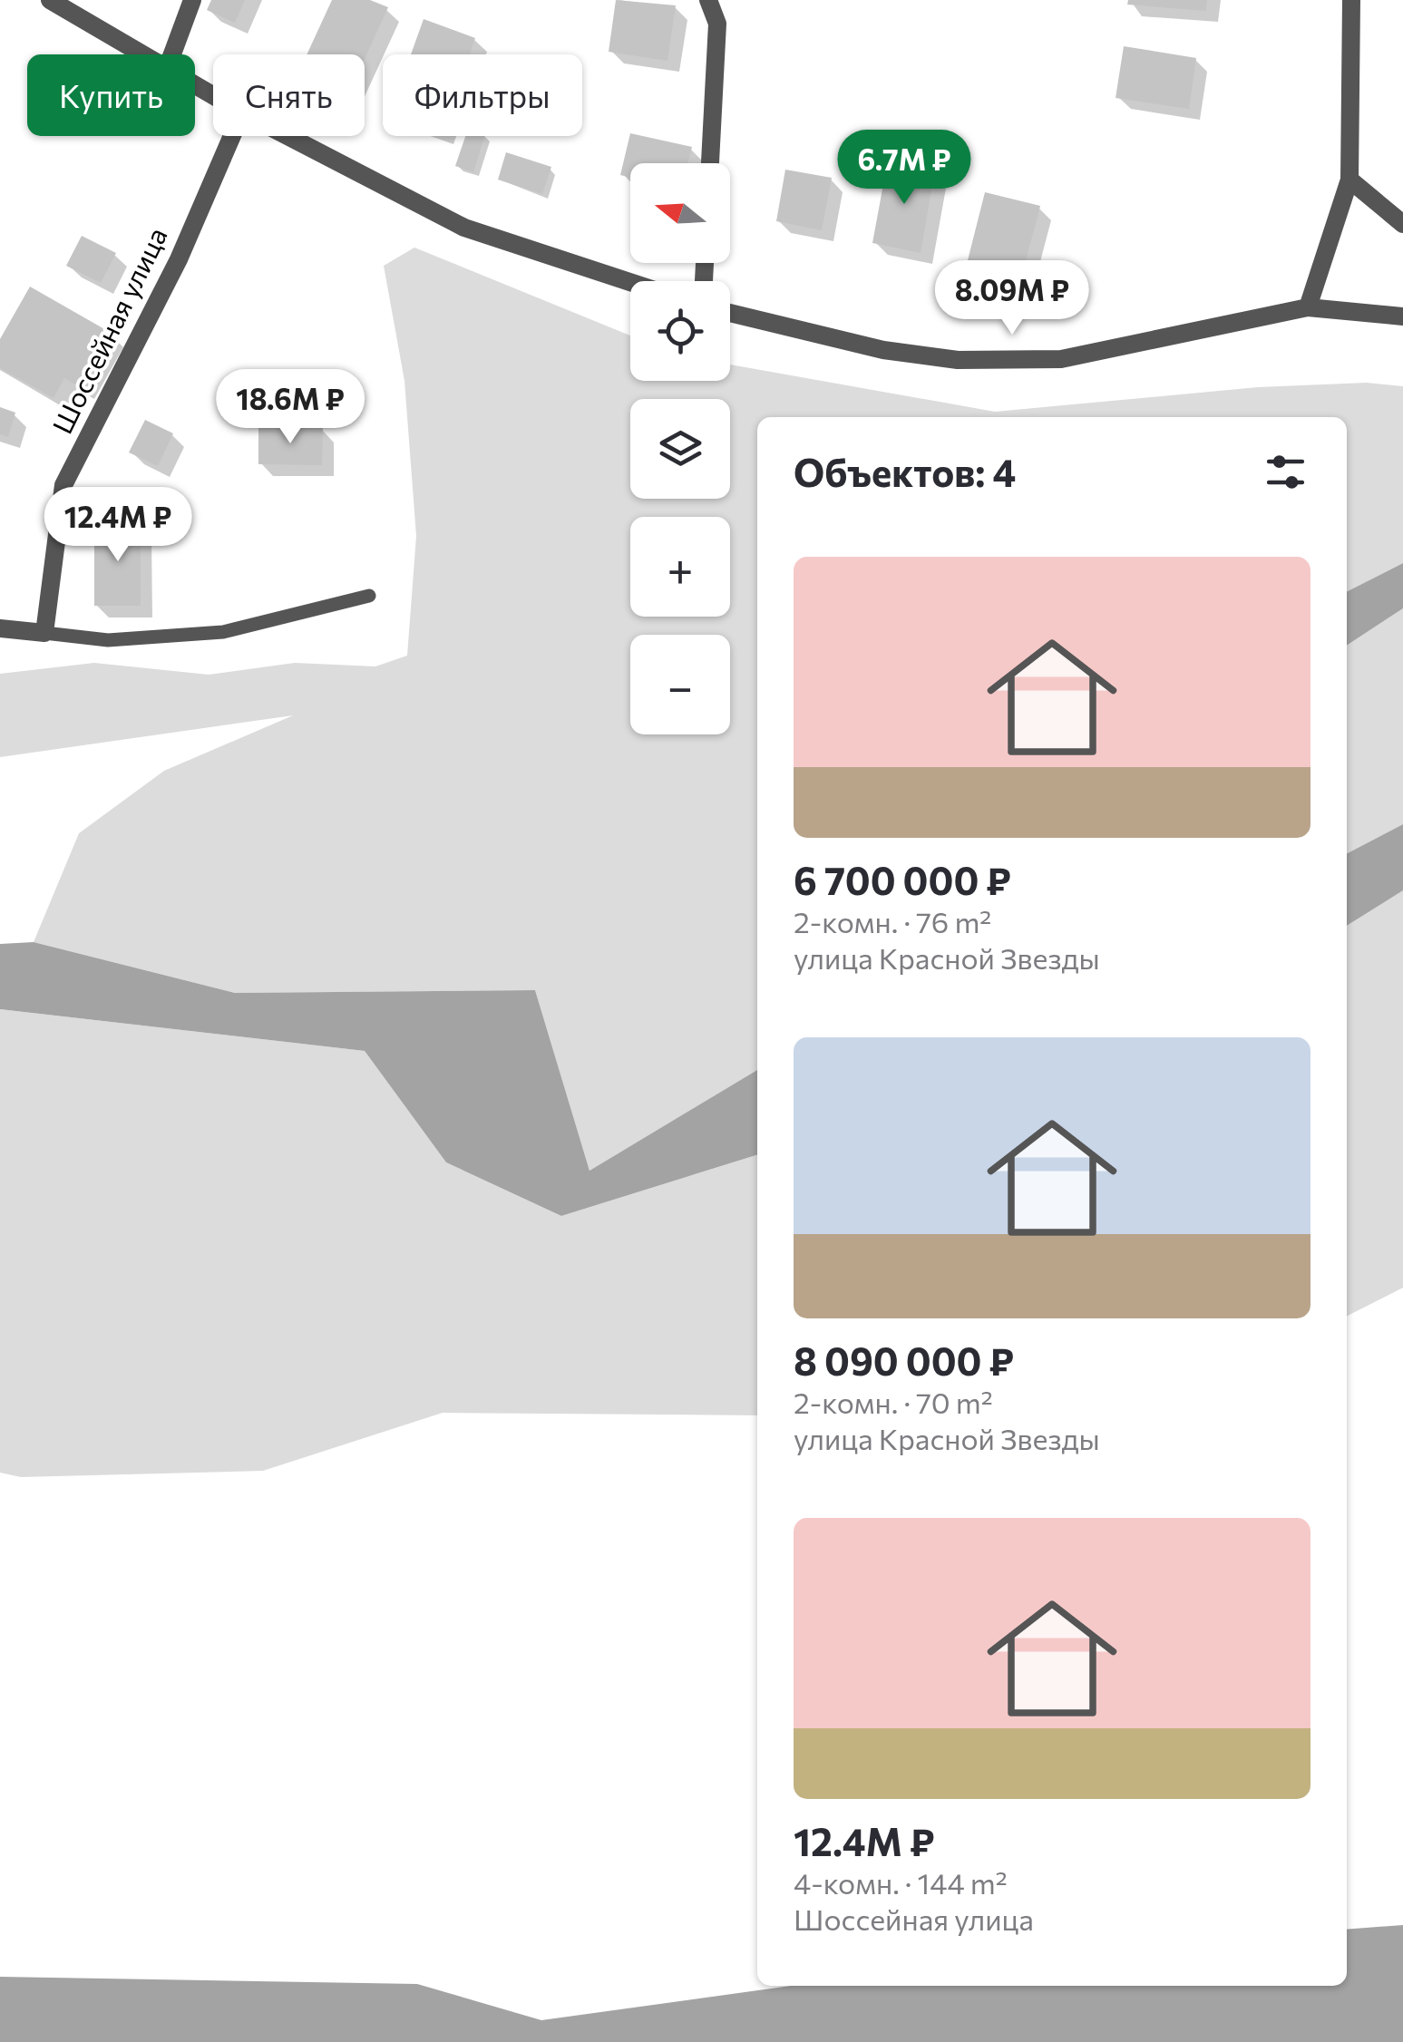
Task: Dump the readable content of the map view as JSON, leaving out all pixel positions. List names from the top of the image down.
{
  "streets": {
    "street": ["Шоссейная улица"]
  },
  "north": "left",
  "page": {
    "chip": ["Купить", "Снять", "Фильтры"],
    "price": [
      "6.7M ₽",
      "8.09M ₽",
      "18.6M ₽",
      "12.4M ₽"
    ],
    "map_buttons": ["+", "−"],
    "heading": "Объектов: 4",
    "list": [
      {
        "name": "6 700 000 ₽",
        "note": "2-комн. · 76 m² · улица Красной Звезды"
      },
      {
        "name": "8 090 000 ₽",
        "note": "2-комн. · 70 m² · улица Красной Звезды"
      },
      {
        "name": "12.4M ₽",
        "note": "4-комн. · 144 m² · Шоссейная улица"
      }
    ]
  }
}
